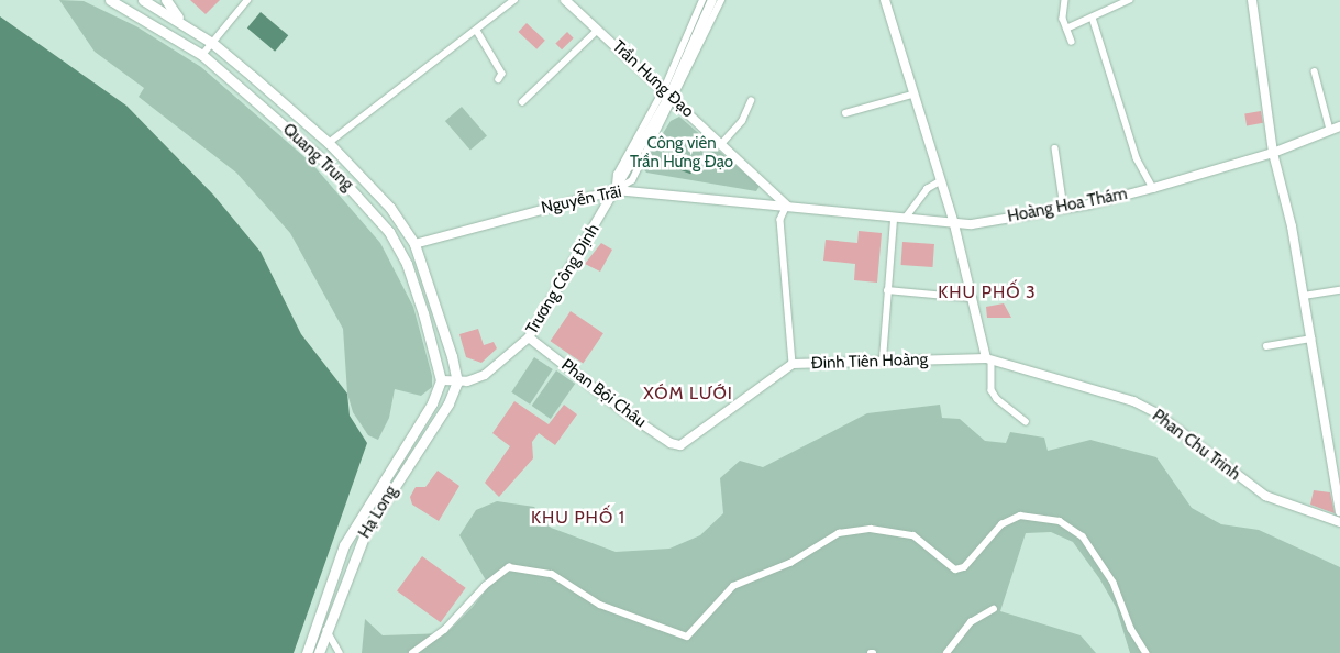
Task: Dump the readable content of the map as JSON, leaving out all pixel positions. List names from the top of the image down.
{
  "streets": {
    "main road": [
      "Trần Hưng Đạo",
      "Quang Trung",
      "Nguyễn Trãi",
      "Hoàng Hoa Thám",
      "Trương Công Định",
      "Đinh Tiên Hoàng",
      "Phan Bội Châu",
      "Phan Chu Trinh",
      "Hạ Long"
    ]
  },
  "crossings": [
    ["Trần Hưng Đạo", "Nguyễn Trãi"],
    ["Trần Hưng Đạo", "Hoàng Hoa Thám"],
    ["Trần Hưng Đạo", "Trương Công Định"],
    ["Quang Trung", "Nguyễn Trãi"],
    ["Quang Trung", "Trương Công Định"],
    ["Quang Trung", "Hạ Long"],
    ["Nguyễn Trãi", "Hoàng Hoa Thám"],
    ["Nguyễn Trãi", "Trương Công Định"],
    ["Trương Công Định", "Phan Bội Châu"],
    ["Trương Công Định", "Hạ Long"],
    ["Đinh Tiên Hoàng", "Phan Bội Châu"],
    ["Đinh Tiên Hoàng", "Phan Chu Trinh"]
  ],
  "districts": ["KHU PHỐ 3", "XÓM LƯỚI", "KHU PHỐ 1"],
  "parks": ["Công viên Trần Hưng Đạo"]
}
